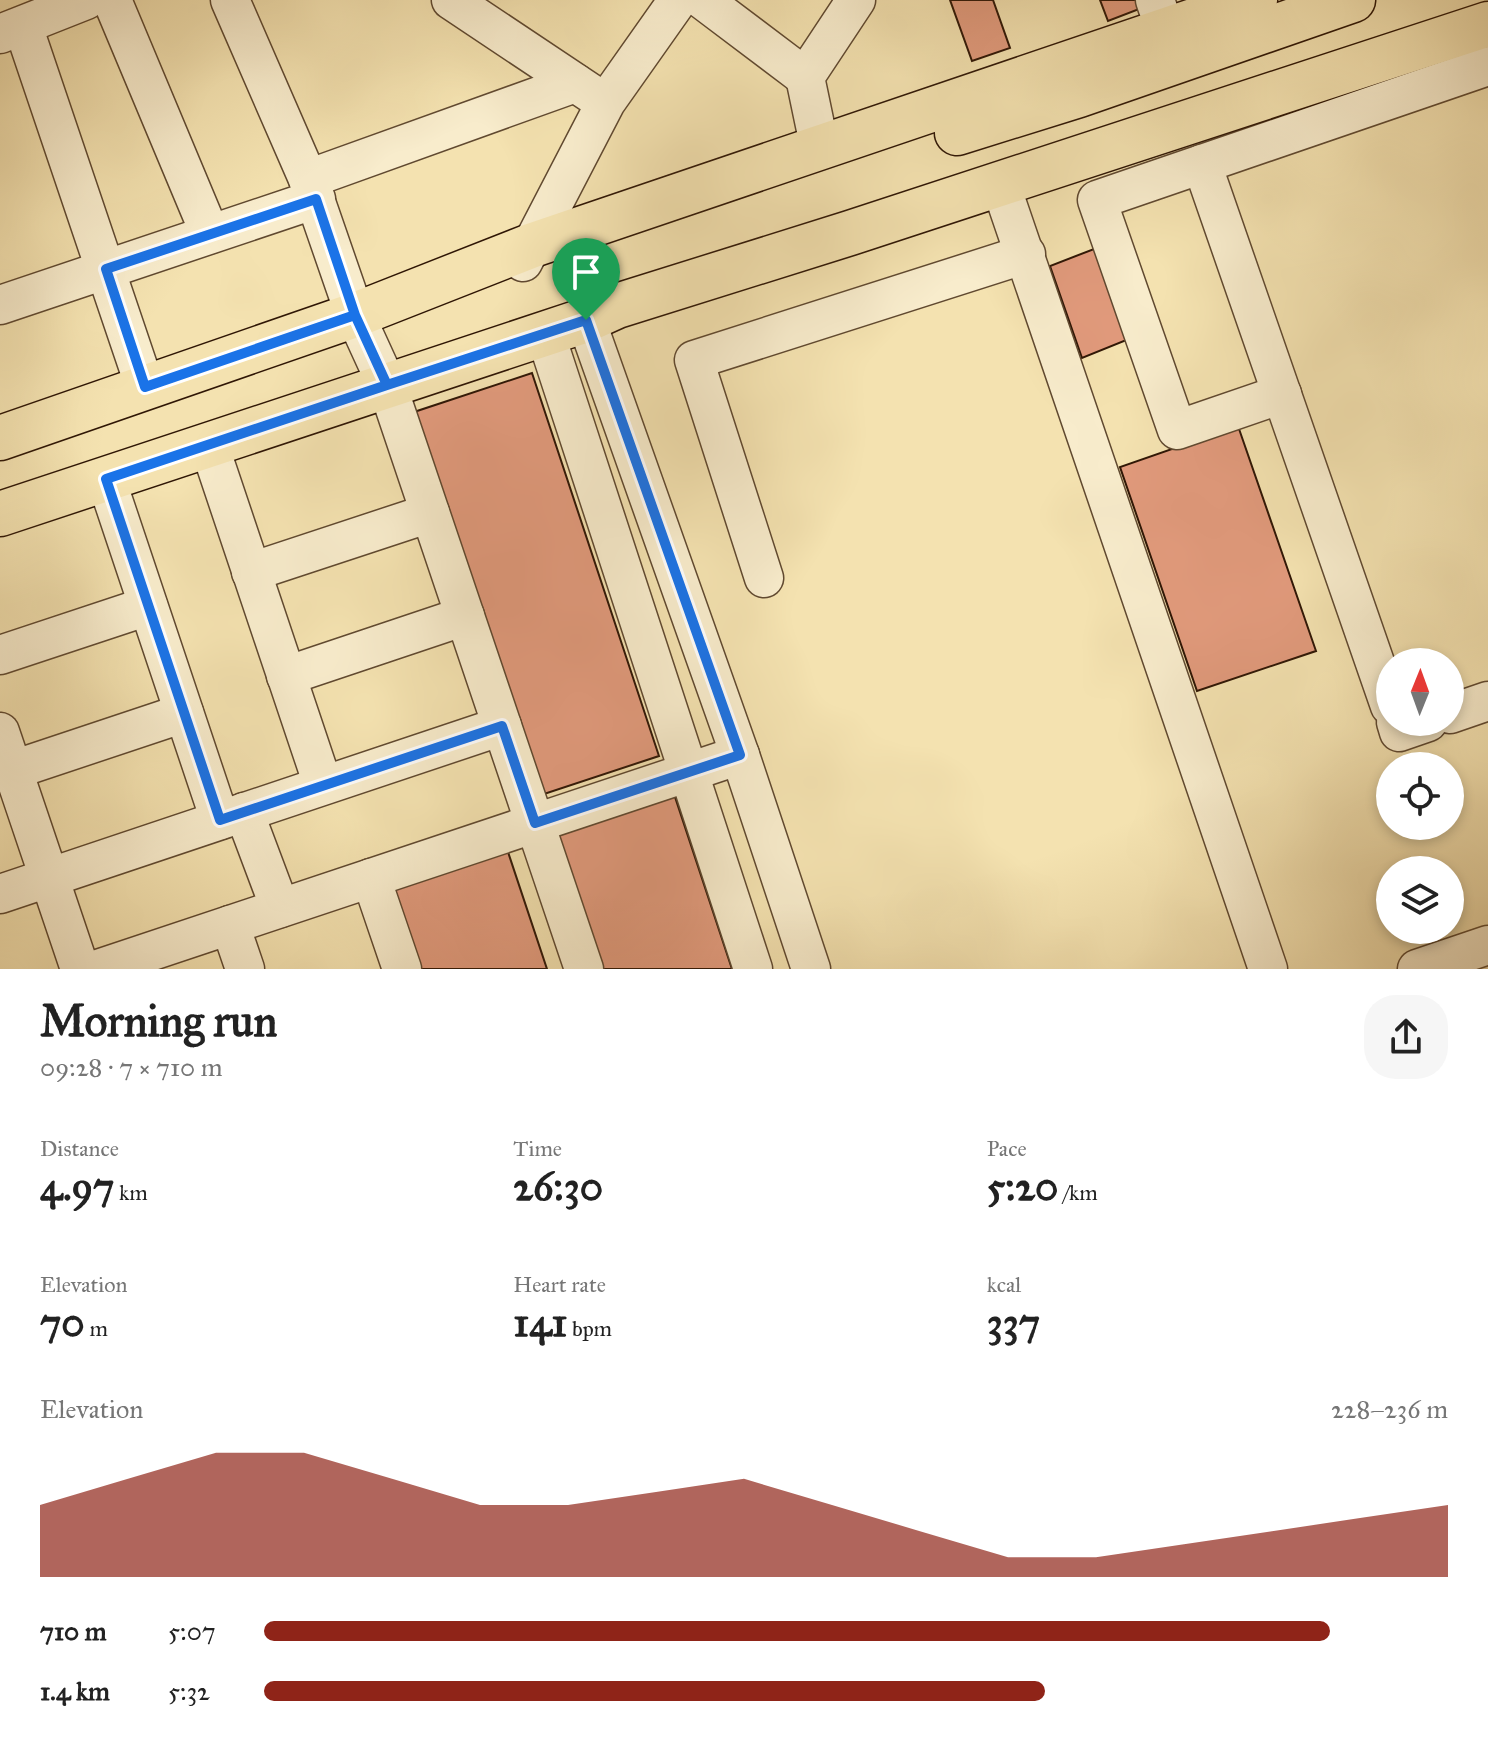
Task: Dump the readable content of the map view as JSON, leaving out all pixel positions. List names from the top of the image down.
{
  "north": "top",
  "page": {
    "heading": ["Morning run", "09:28 · 7 × 710 m"],
    "stats": [
      ["Distance", "4.97 km"],
      ["Time", "26:30"],
      ["Pace", "5:20 /km"],
      ["Elevation", "70 m"],
      ["Heart rate", "141 bpm"],
      ["kcal", "337"]
    ],
    "chart": ["Elevation", "228–236 m"],
    "list": [
      {
        "name": "710 m",
        "note": "5:07"
      },
      {
        "name": "1.4 km",
        "note": "5:32"
      }
    ]
  }
}
